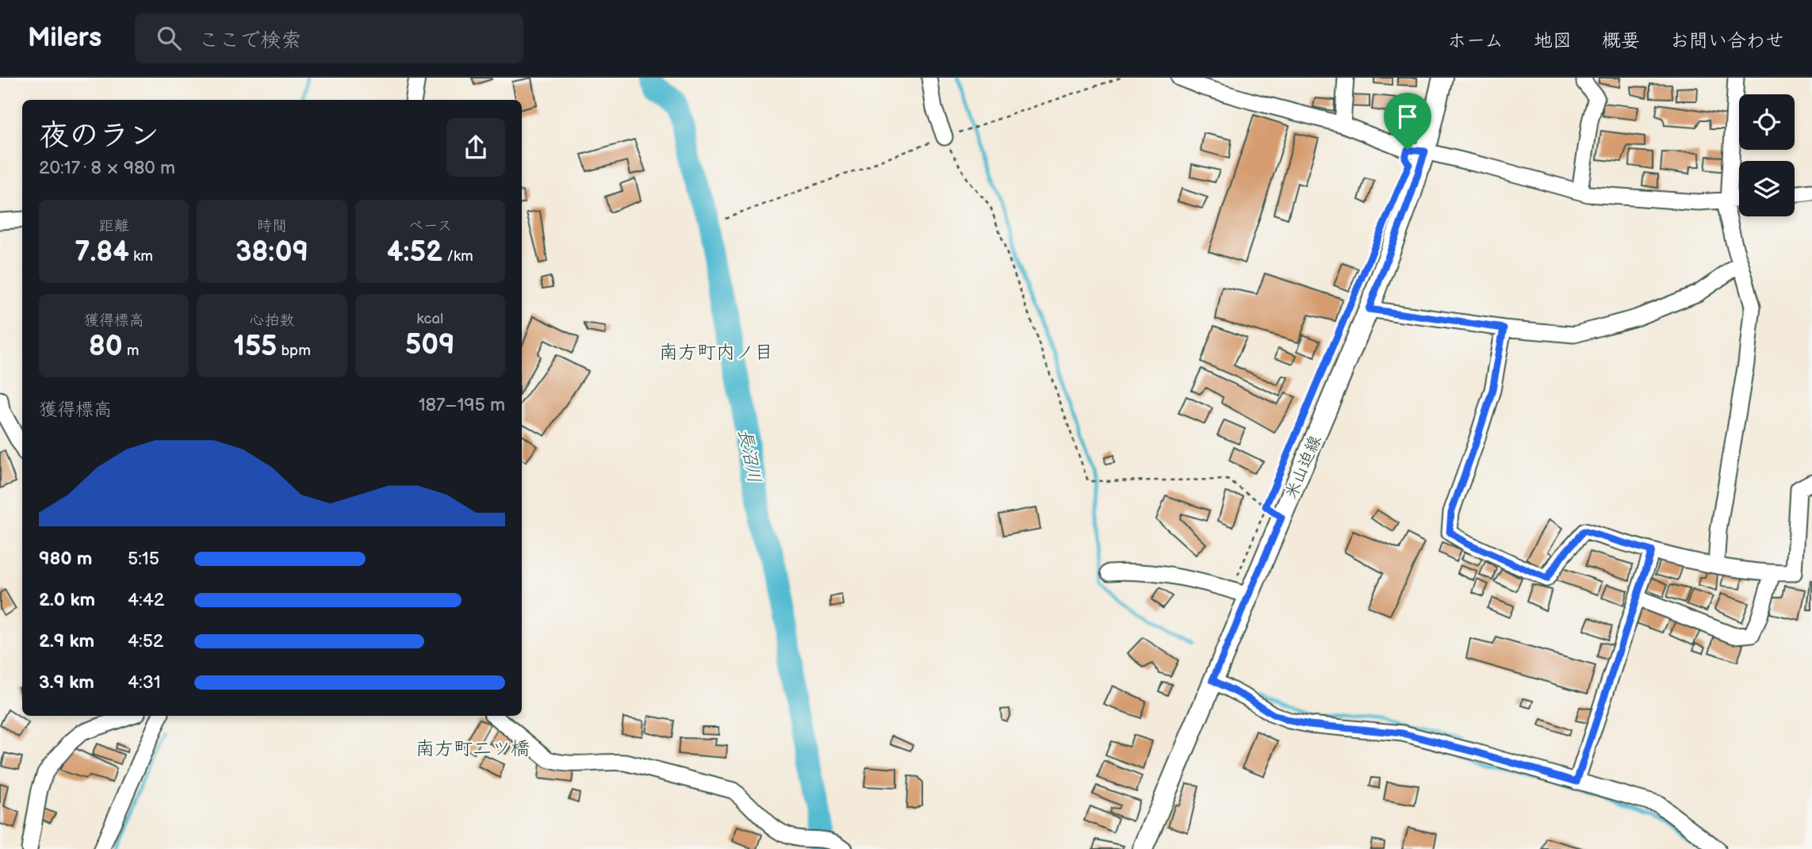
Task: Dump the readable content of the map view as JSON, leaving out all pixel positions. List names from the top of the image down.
{
  "streets": {
    "main road": ["米山迫線"]
  },
  "districts": ["南方町内ノ目", "南方町二ツ橋"],
  "water": ["長沼川"],
  "page": {
    "header": "Milers",
    "search": "ここで検索",
    "nav": [
      "ホーム",
      "地図",
      "概要",
      "お問い合わせ"
    ],
    "heading": ["夜のラン", "20:17 · 8 × 980 m"],
    "stats": [
      ["距離", "7.84 km"],
      ["時間", "38:09"],
      ["ペース", "4:52 /km"],
      ["獲得標高", "80 m"],
      ["心拍数", "155 bpm"],
      ["kcal", "509"]
    ],
    "chart": ["獲得標高", "187–195 m"],
    "list": [
      {
        "name": "980 m",
        "note": "5:15"
      },
      {
        "name": "2.0 km",
        "note": "4:42"
      },
      {
        "name": "2.9 km",
        "note": "4:52"
      },
      {
        "name": "3.9 km",
        "note": "4:31"
      }
    ]
  }
}
